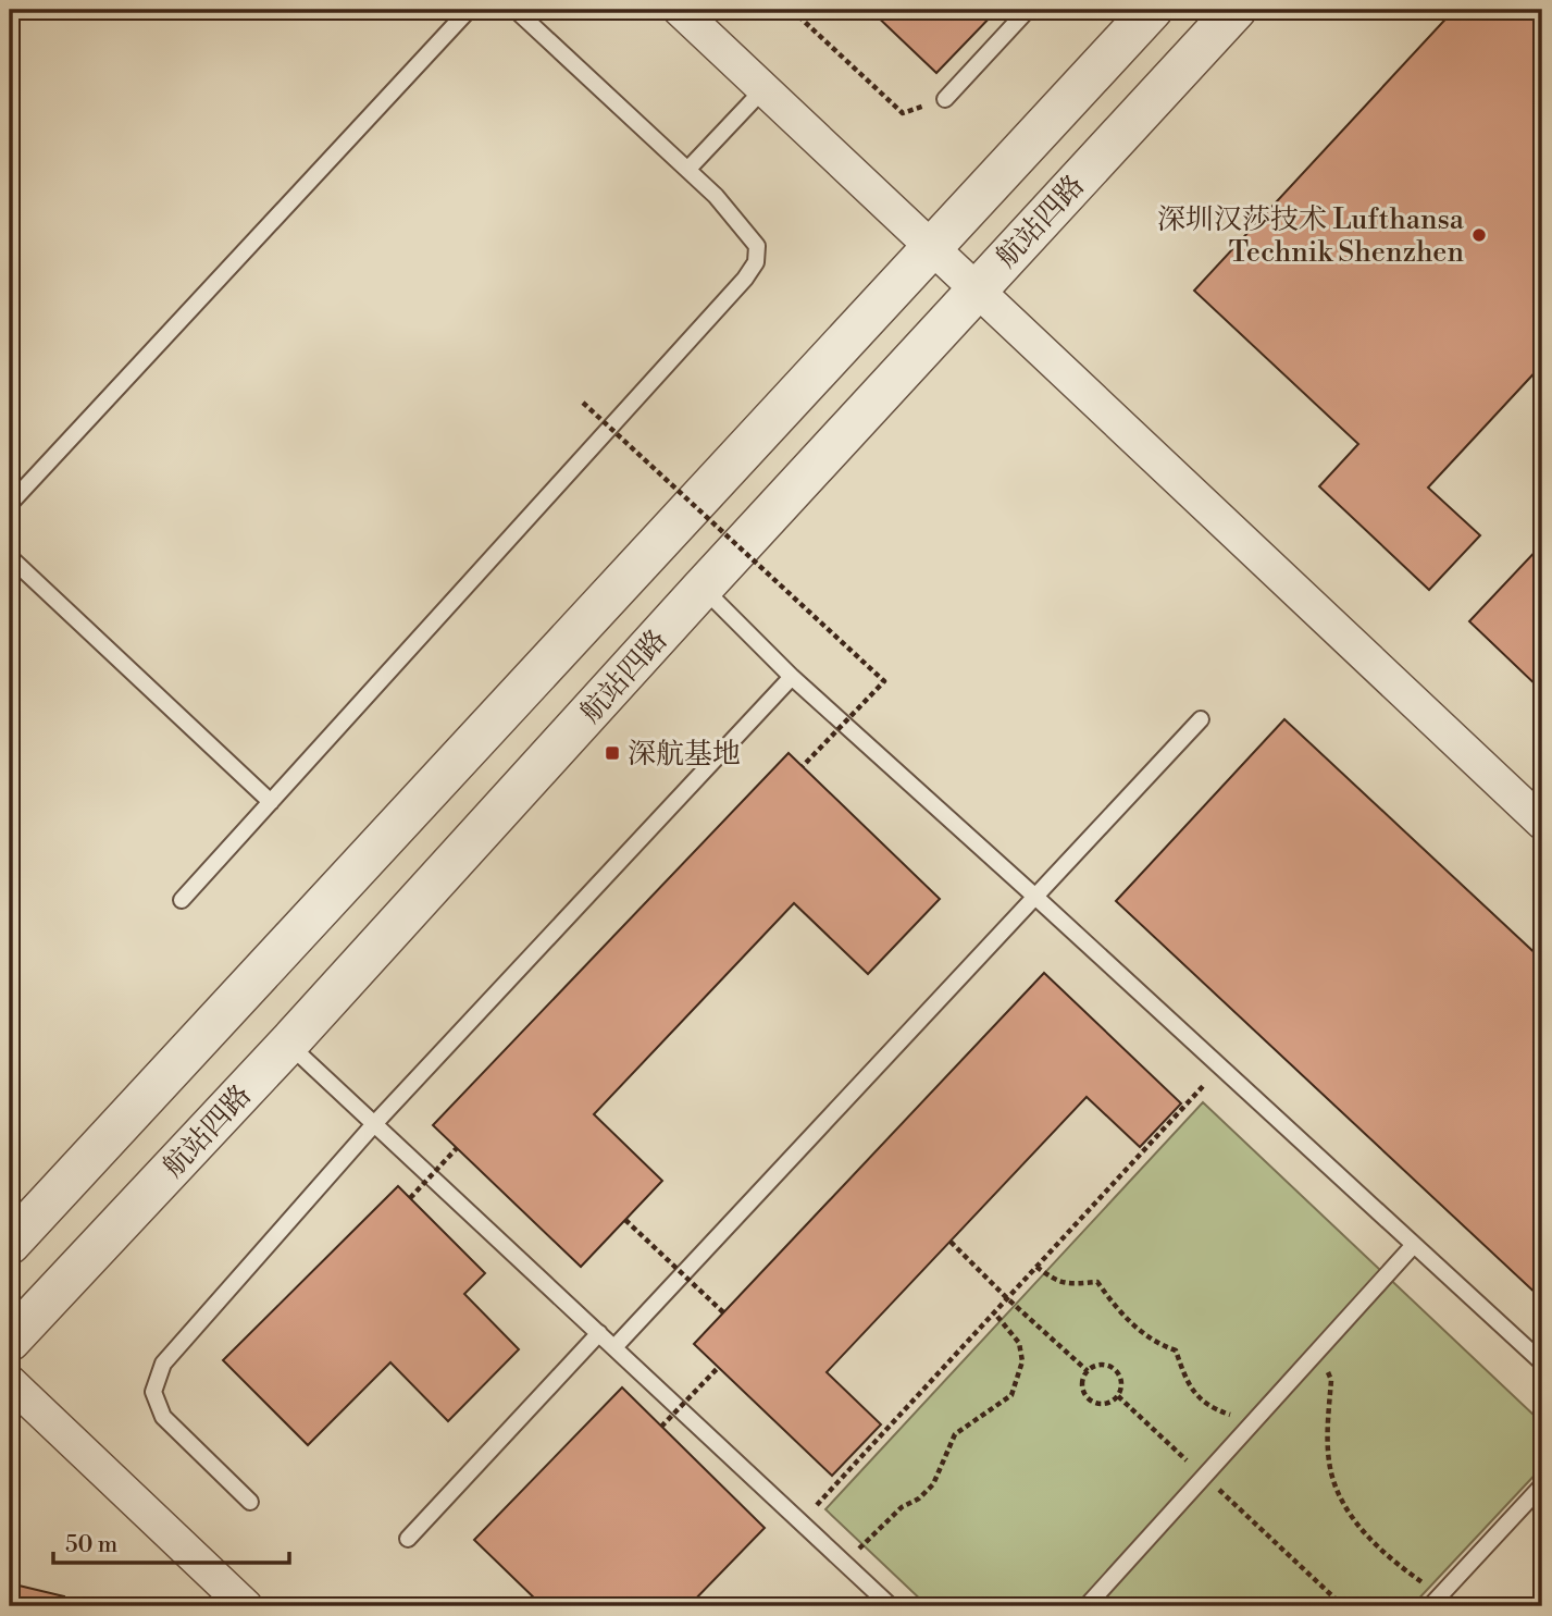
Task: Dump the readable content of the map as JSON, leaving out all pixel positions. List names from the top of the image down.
{
  "streets": {
    "street": ["航站四路"]
  },
  "places": {
    "other": ["深圳汉莎技术 Lufthansa Technik Shenzhen"],
    "transit": ["深航基地"]
  },
  "scale_bar": "50 m"
}
